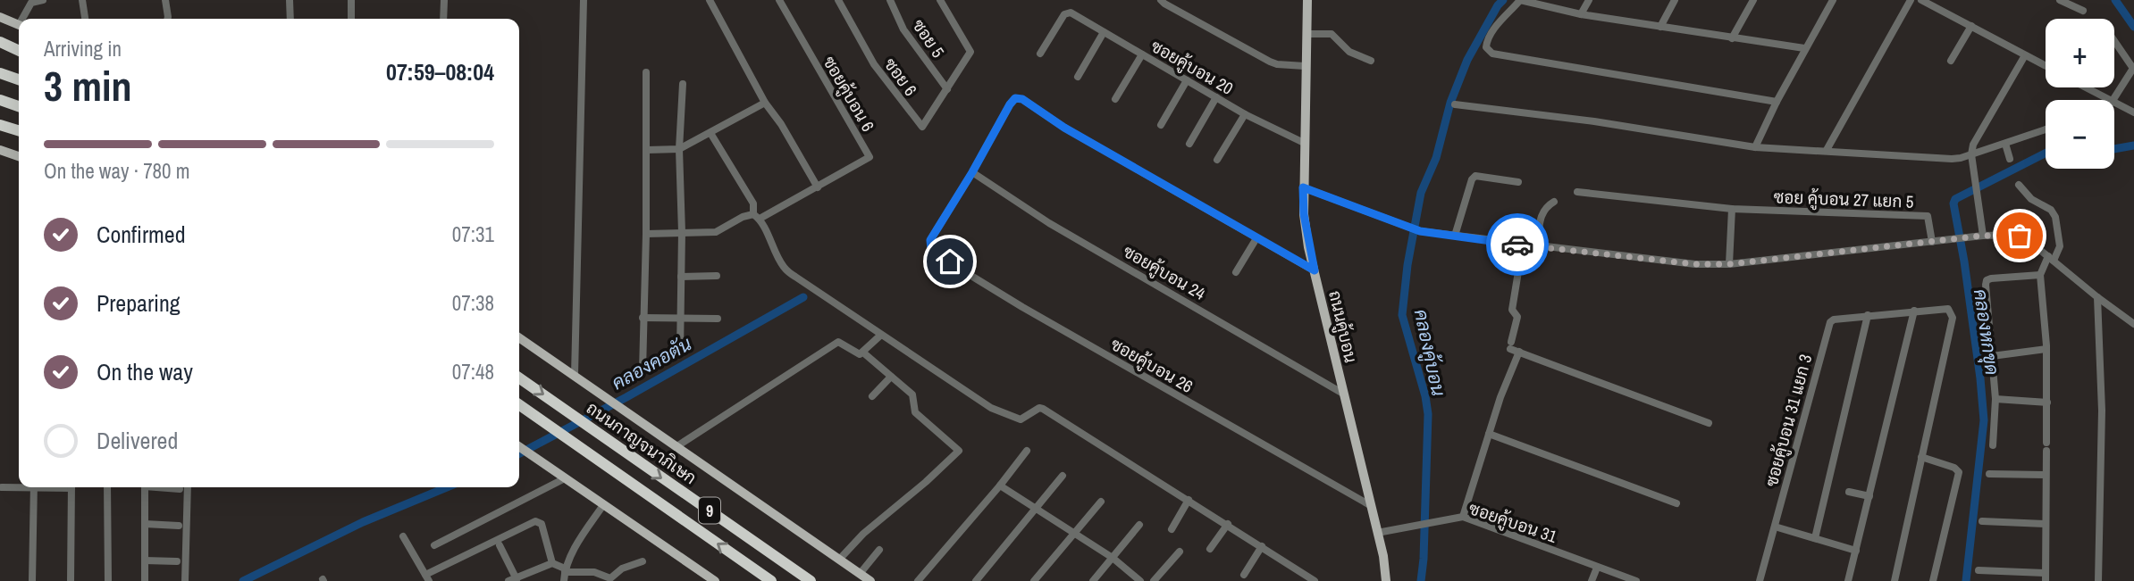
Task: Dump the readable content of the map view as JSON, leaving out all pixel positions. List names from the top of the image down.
{
  "streets": {
    "highway": ["ถนนกาญจนาภิเษก", "9"],
    "main road": ["ถนนคู้บอน"],
    "street": [
      "ซอย 5",
      "ซอยคู้บอน 20",
      "ซอย 6",
      "ซอยคู้บอน 6",
      "ซอย คู้บอน 27 แยก 5",
      "ซอยคู้บอน 24",
      "ซอยคู้บอน 26",
      "ซอยคู้บอน 31 แยก 3",
      "ซอยคู้บอน 31"
    ]
  },
  "crossings": [
    ["ซอย 5", "ซอย 6"],
    ["ซอยคู้บอน 20", "ถนนคู้บอน"],
    ["ซอยคู้บอน 24", "ถนนคู้บอน"],
    ["ซอยคู้บอน 24", "ซอยคู้บอน 26"],
    ["ถนนคู้บอน", "ซอยคู้บอน 26"],
    ["ถนนคู้บอน", "ซอยคู้บอน 31"]
  ],
  "water": ["คลองหกขุด", "คลองคู้บอน", "คลองคอตัน"],
  "page": {
    "map_buttons": ["+", "−"],
    "heading": ["3 min", "Arriving in", "07:59–08:04"],
    "bar": "On the way · 780 m",
    "list": [
      ["Confirmed", "07:31"],
      ["Preparing", "07:38"],
      ["On the way", "07:48"],
      "Delivered"
    ]
  }
}
